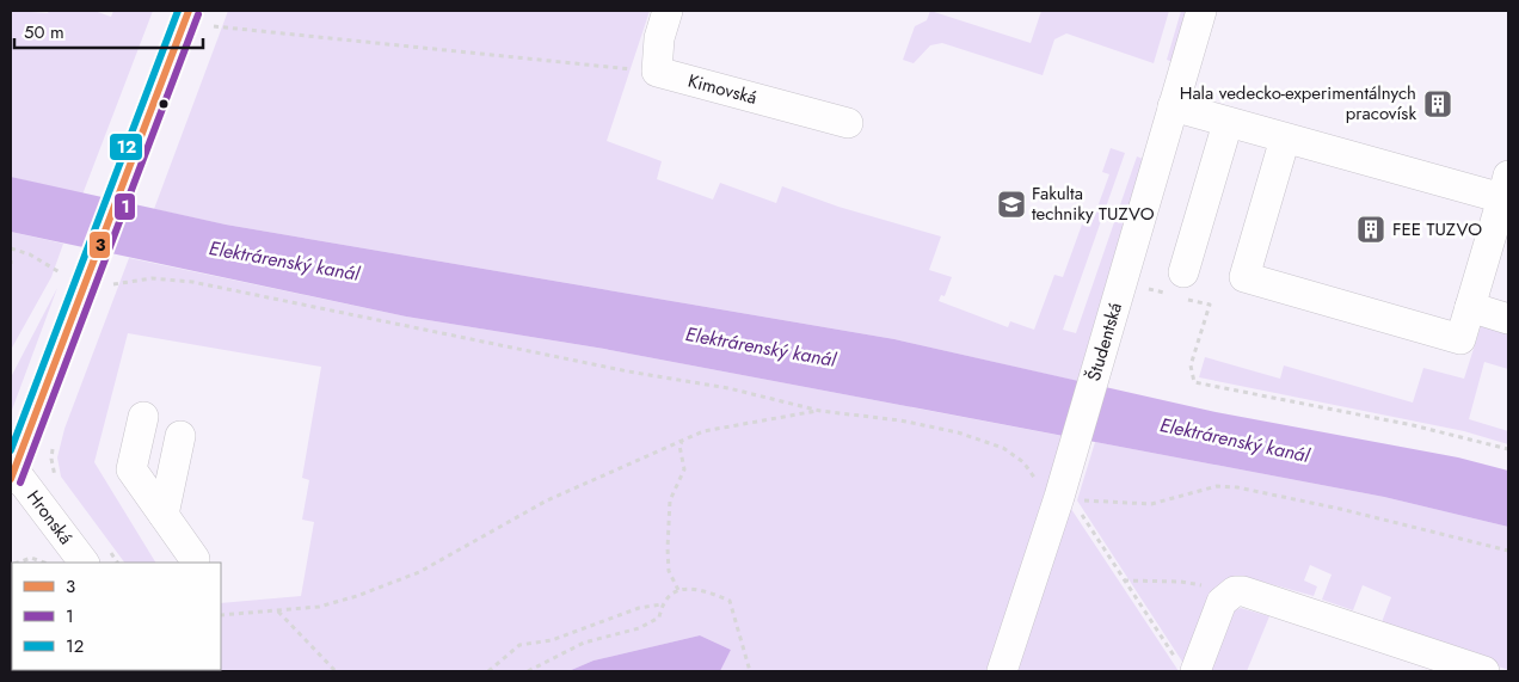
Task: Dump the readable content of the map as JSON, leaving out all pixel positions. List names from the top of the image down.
{
  "streets": {
    "street": ["Kimovská", "Študentská", "Hronská"]
  },
  "water": ["Elektrárenský kanál"],
  "places": {
    "building": ["Hala vedecko-experimentálnych pracovísk", "FEE TUZVO"],
    "school or university": ["Fakulta techniky TUZVO"]
  },
  "lines": ["transit line 3", "transit line 12", "transit line 1"],
  "legend": ["3", "1", "12"],
  "scale_bar": "50 m"
}
